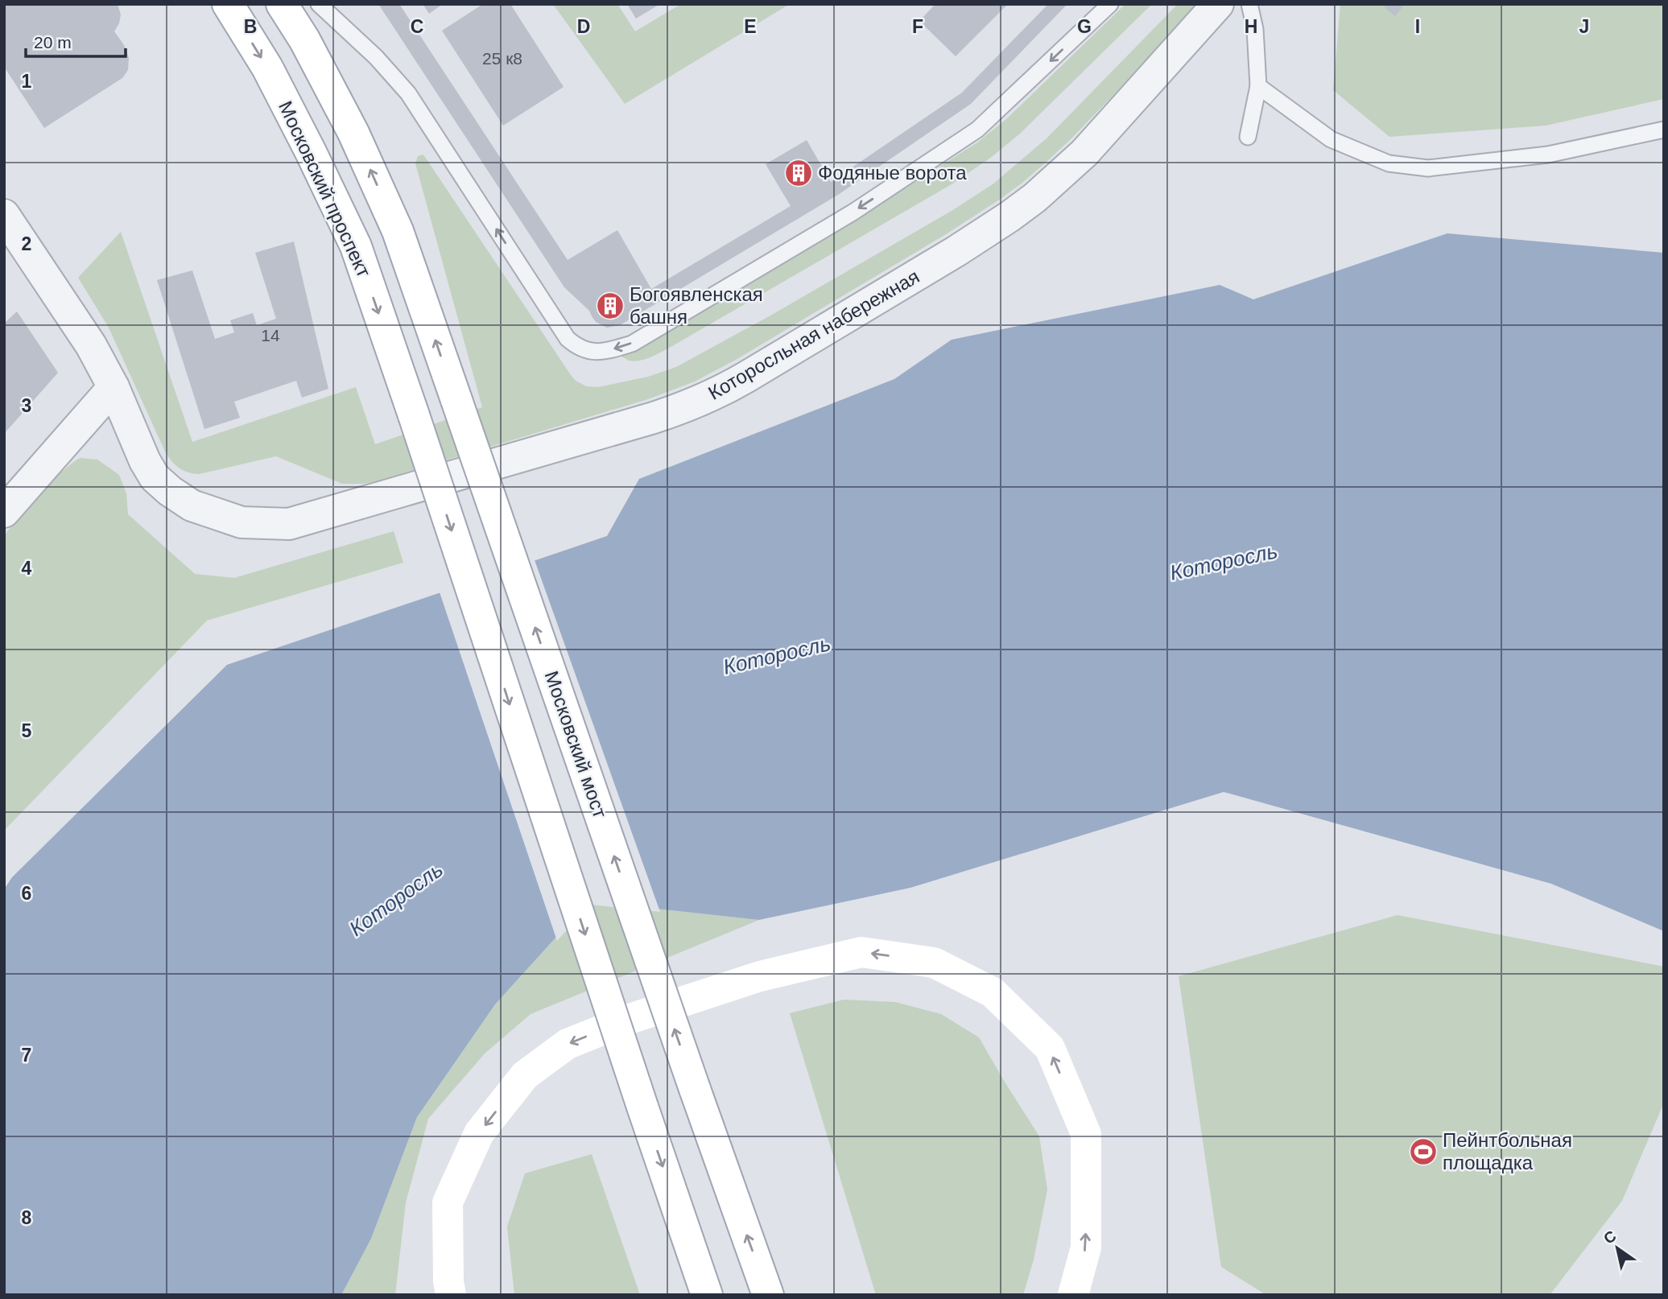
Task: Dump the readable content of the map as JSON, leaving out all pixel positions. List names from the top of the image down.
{
  "streets": {
    "main road": ["Московский проспект", "Московский мост"],
    "street": ["Которосльная набережная"]
  },
  "one_way": ["Московский проспект", "Московский мост"],
  "water": ["Которосль"],
  "places": {
    "building": ["Фодяные ворота", "Богоявленская башня"],
    "sports": ["Пейнтбольная площадка"]
  },
  "house_numbers": ["25 к8", "14"],
  "scale_bar": "20 m",
  "north": "top left",
  "grid": {
    "columns": [
      "B",
      "C",
      "D",
      "E",
      "F",
      "G",
      "H",
      "I",
      "J"
    ],
    "rows": [
      "1",
      "2",
      "3",
      "4",
      "5",
      "6",
      "7",
      "8"
    ]
  }
}
